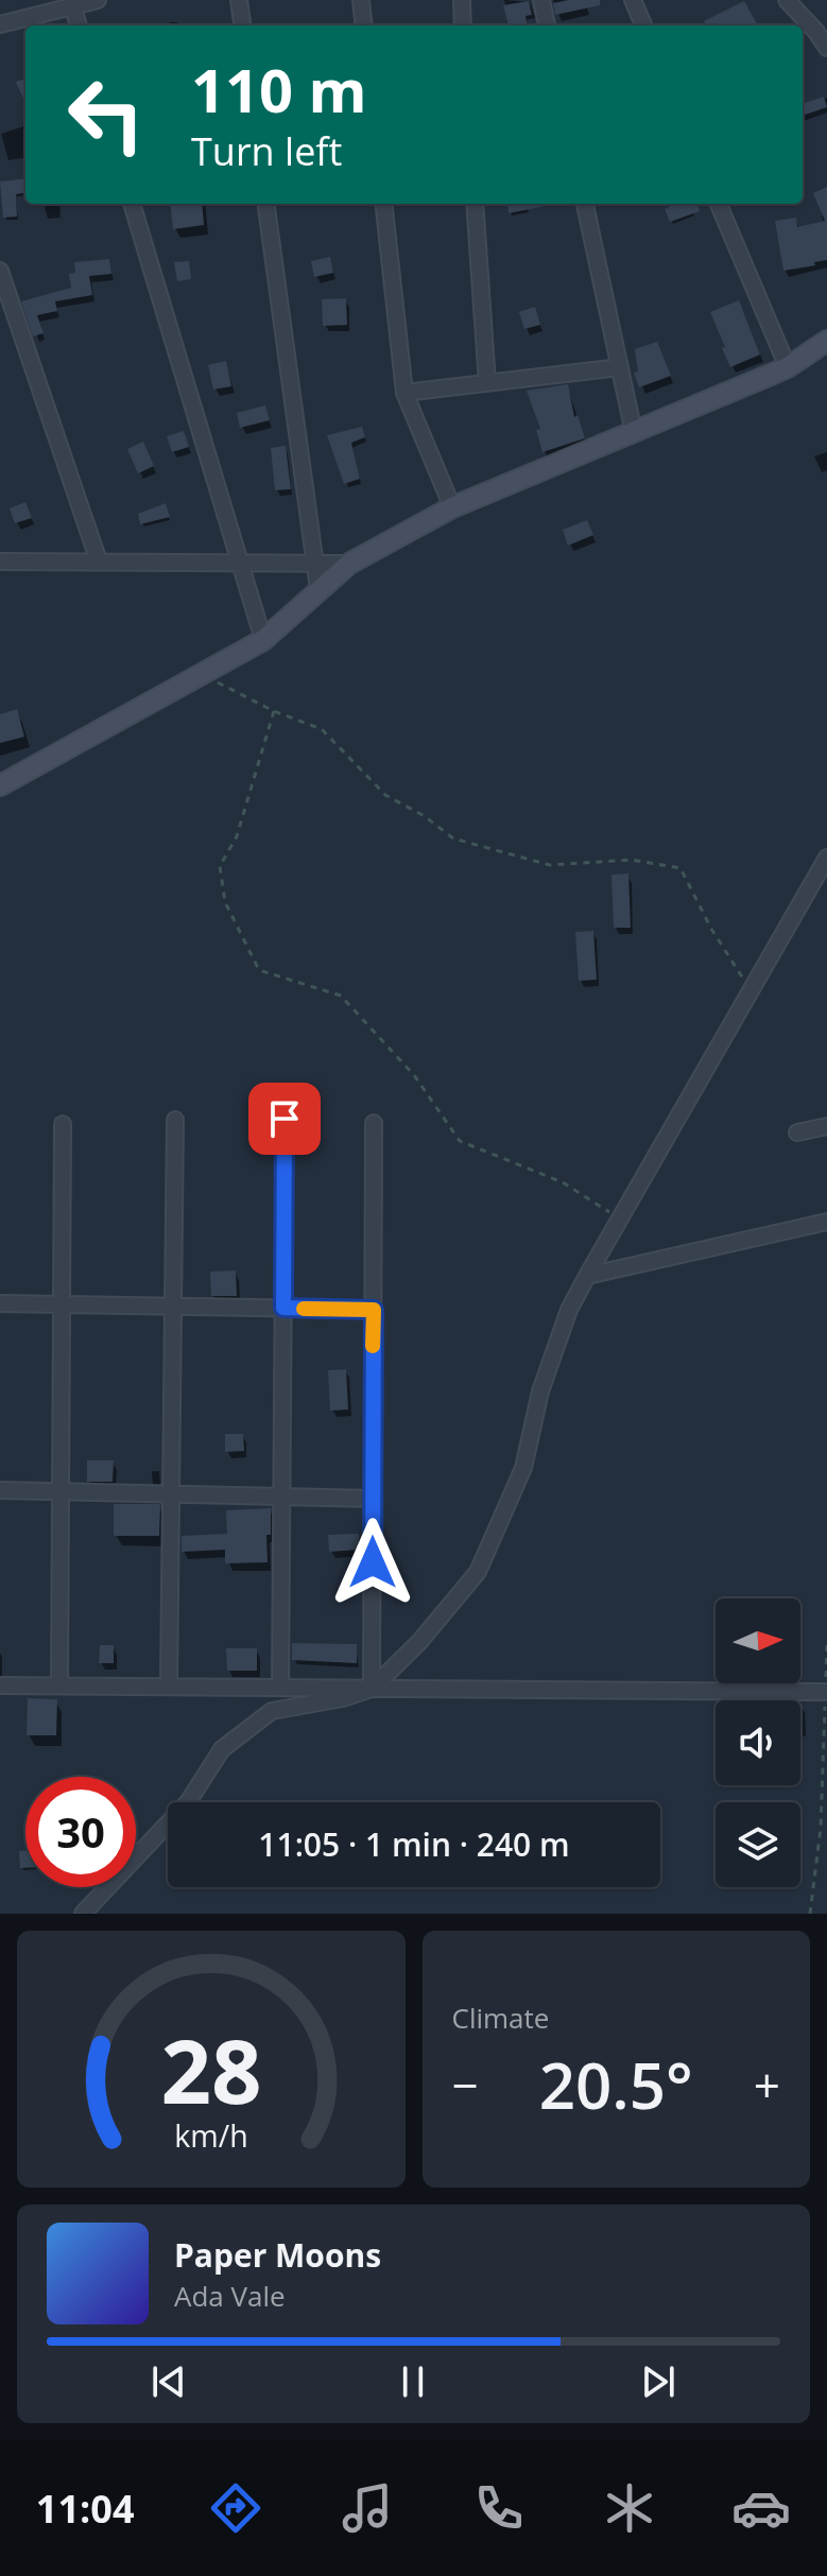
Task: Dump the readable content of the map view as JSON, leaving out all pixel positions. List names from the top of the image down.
{
  "north": "right",
  "page": {
    "turn": ["110 m", "Turn left"],
    "limit": "30",
    "trip": "11:05 · 1 min · 240 m",
    "tile": "Climate",
    "heat": ["−", "20.5°", "+"],
    "song": ["Paper Moons", "Ada Vale"],
    "tabs": "11:04",
    "gauge": ["28", "km/h"]
  }
}
